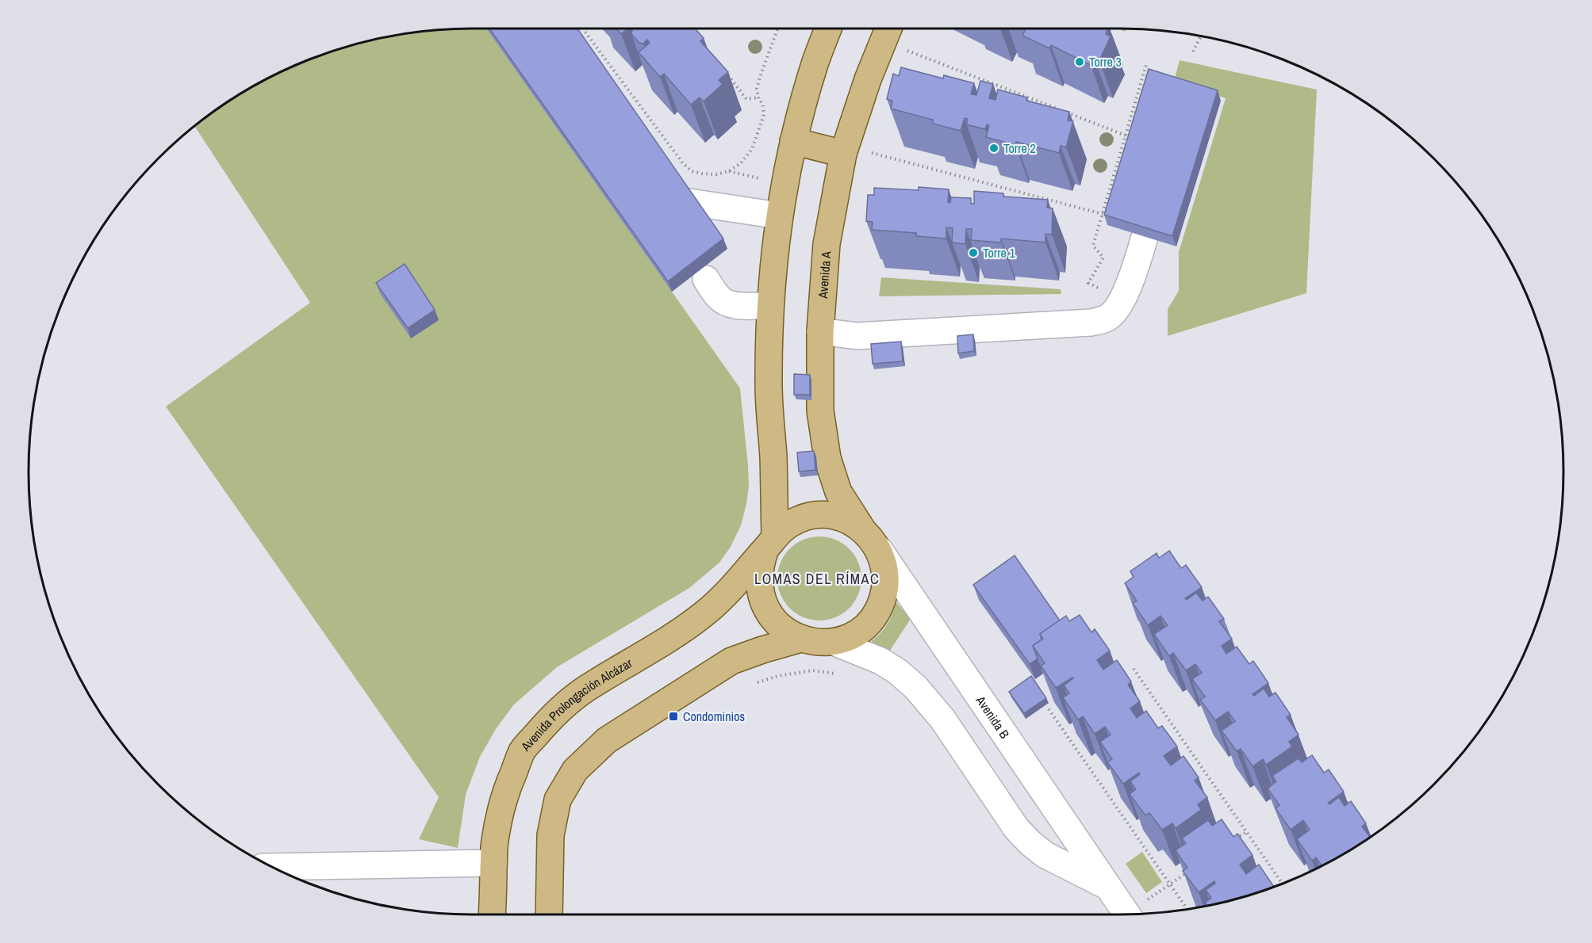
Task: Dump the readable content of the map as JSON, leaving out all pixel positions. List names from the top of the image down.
{
  "streets": {
    "main road": ["Avenida A", "Avenida Prolongación Alcázar"],
    "street": ["Avenida B"]
  },
  "crossings": [
    ["Avenida A", "Avenida Prolongación Alcázar"],
    ["Avenida A", "Avenida B"],
    ["Avenida Prolongación Alcázar", "Avenida B"]
  ],
  "districts": ["LOMAS DEL RÍMAC"],
  "places": {
    "other": ["Torre 3", "Torre 2", "Torre 1"],
    "transit": ["Condominios"]
  }
}
